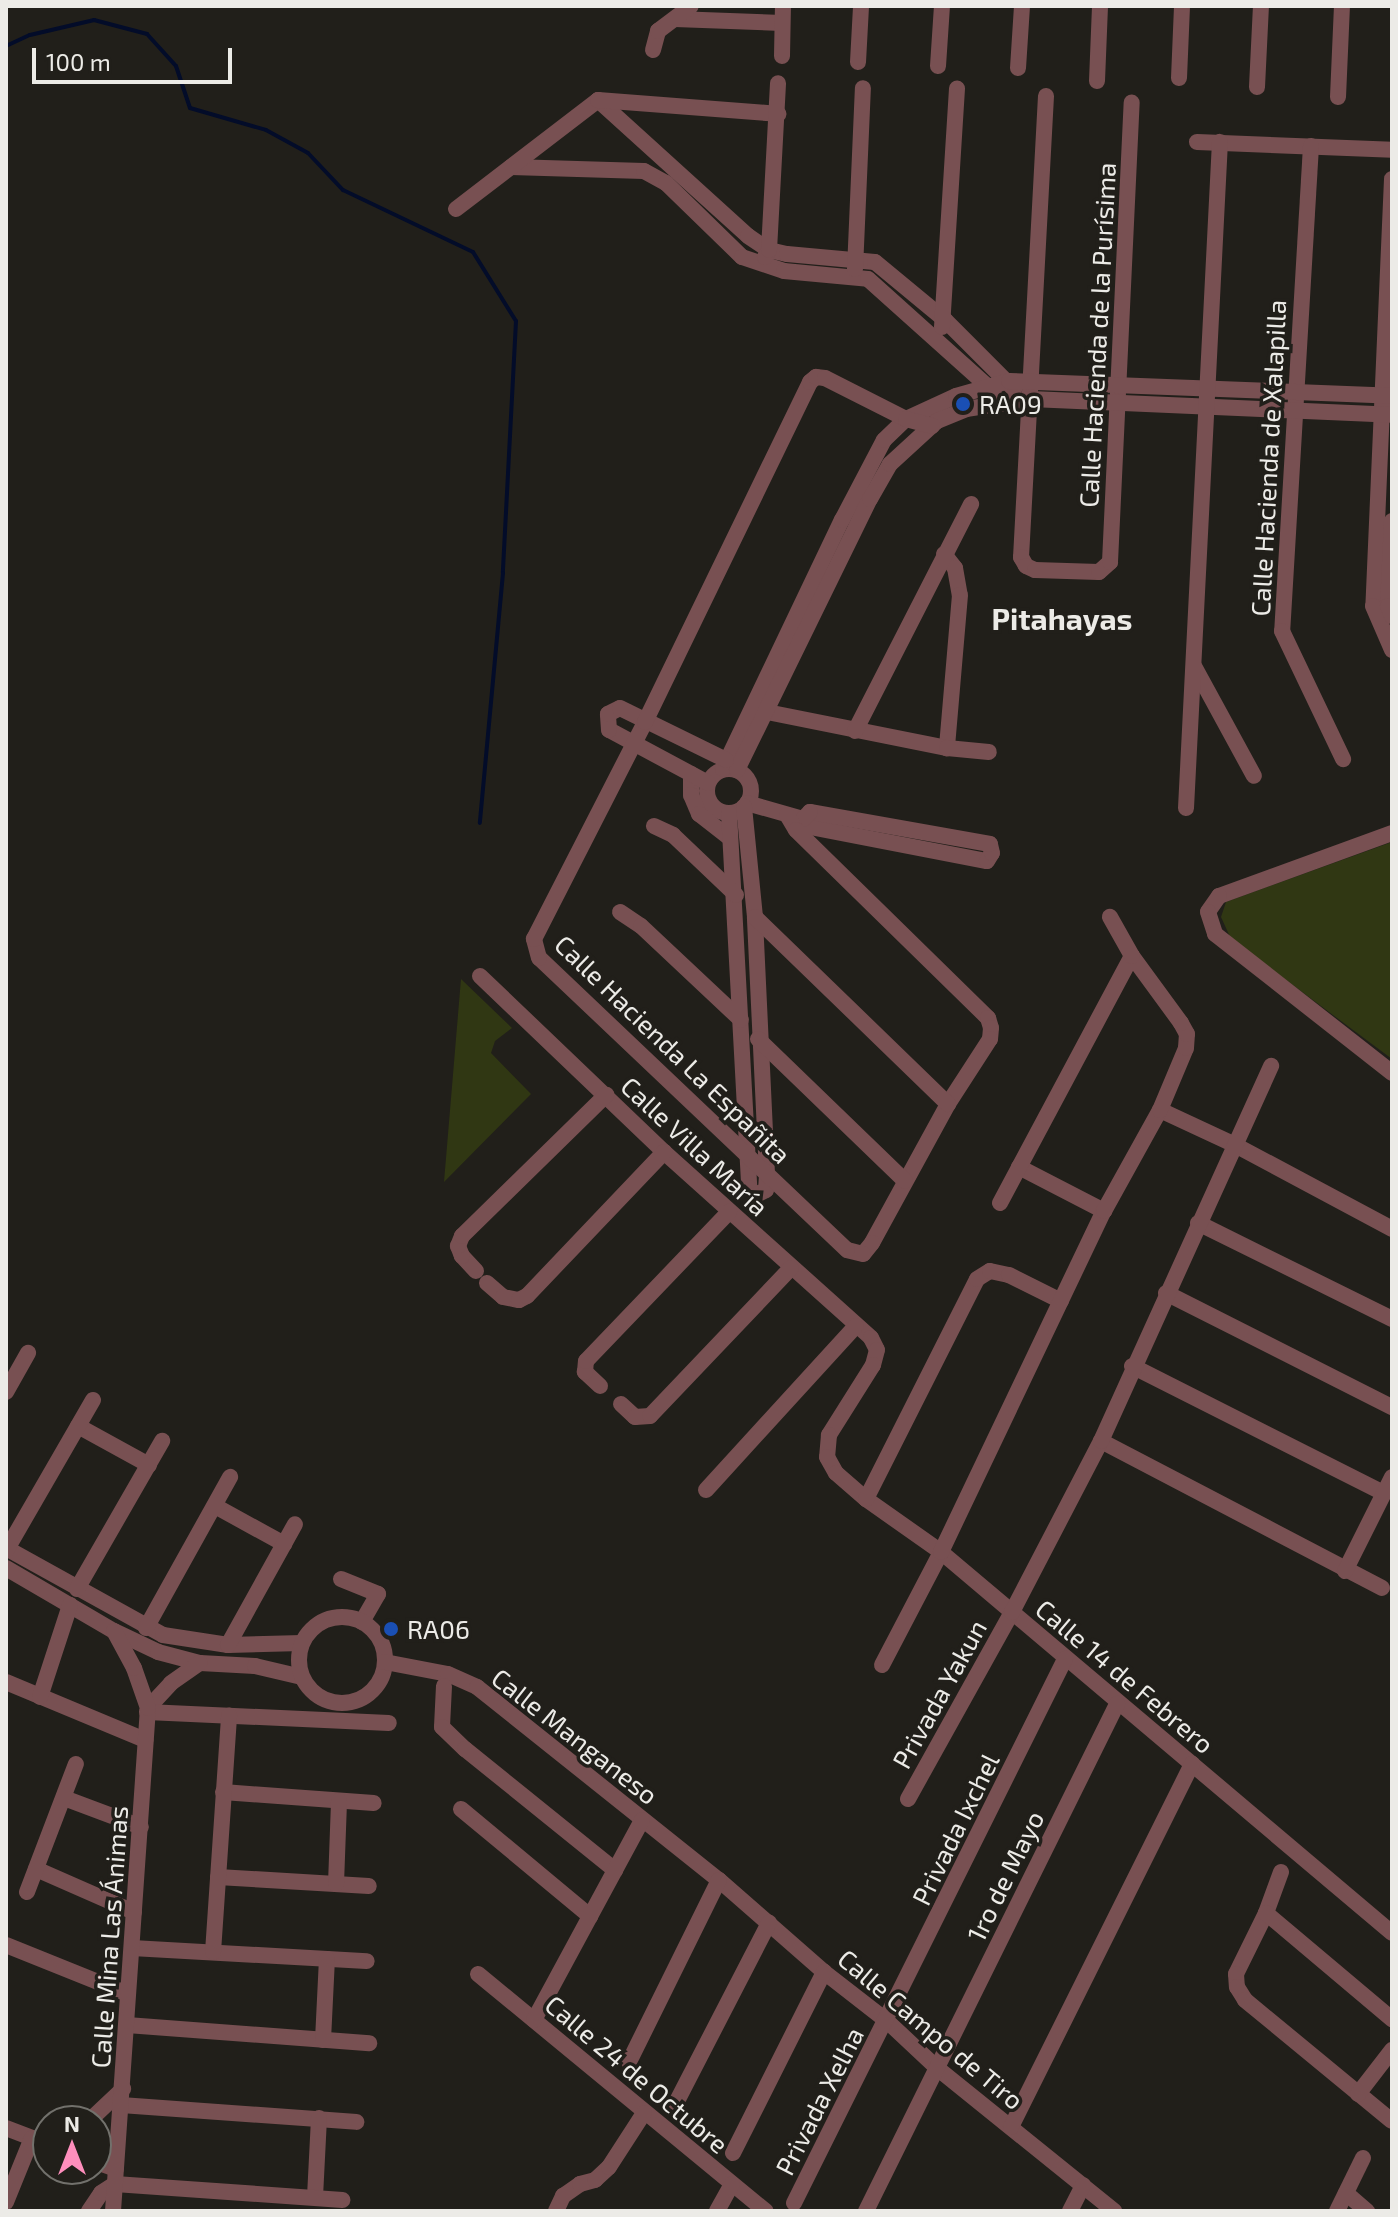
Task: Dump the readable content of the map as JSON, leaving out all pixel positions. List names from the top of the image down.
{
  "streets": {
    "street": [
      "Calle Hacienda de la Purísima",
      "Calle Hacienda de Xalapilla",
      "Calle Hacienda La Españita",
      "Calle Villa María",
      "Calle 14 de Febrero",
      "Privada Yakun",
      "Calle Manganeso",
      "Privada Ixchel",
      "1ro de Mayo",
      "Calle Mina Las Ánimas",
      "Calle Campo de Tiro",
      "Calle 24 de Octubre",
      "Privada Xelha"
    ]
  },
  "crossings": [
    ["Calle Villa María", "Calle 14 de Febrero"],
    ["Calle 14 de Febrero", "Privada Yakun"],
    ["Calle 14 de Febrero", "Privada Ixchel"],
    ["Calle 14 de Febrero", "1ro de Mayo"],
    ["Calle Manganeso", "Calle Campo de Tiro"],
    ["Privada Ixchel", "Calle Campo de Tiro"],
    ["Privada Ixchel", "Privada Xelha"],
    ["1ro de Mayo", "Calle Campo de Tiro"],
    ["Calle Campo de Tiro", "Privada Xelha"]
  ],
  "districts": ["Pitahayas"],
  "places": ["RA09", "RA06"],
  "scale_bar": "100 m",
  "north": "top"
}
